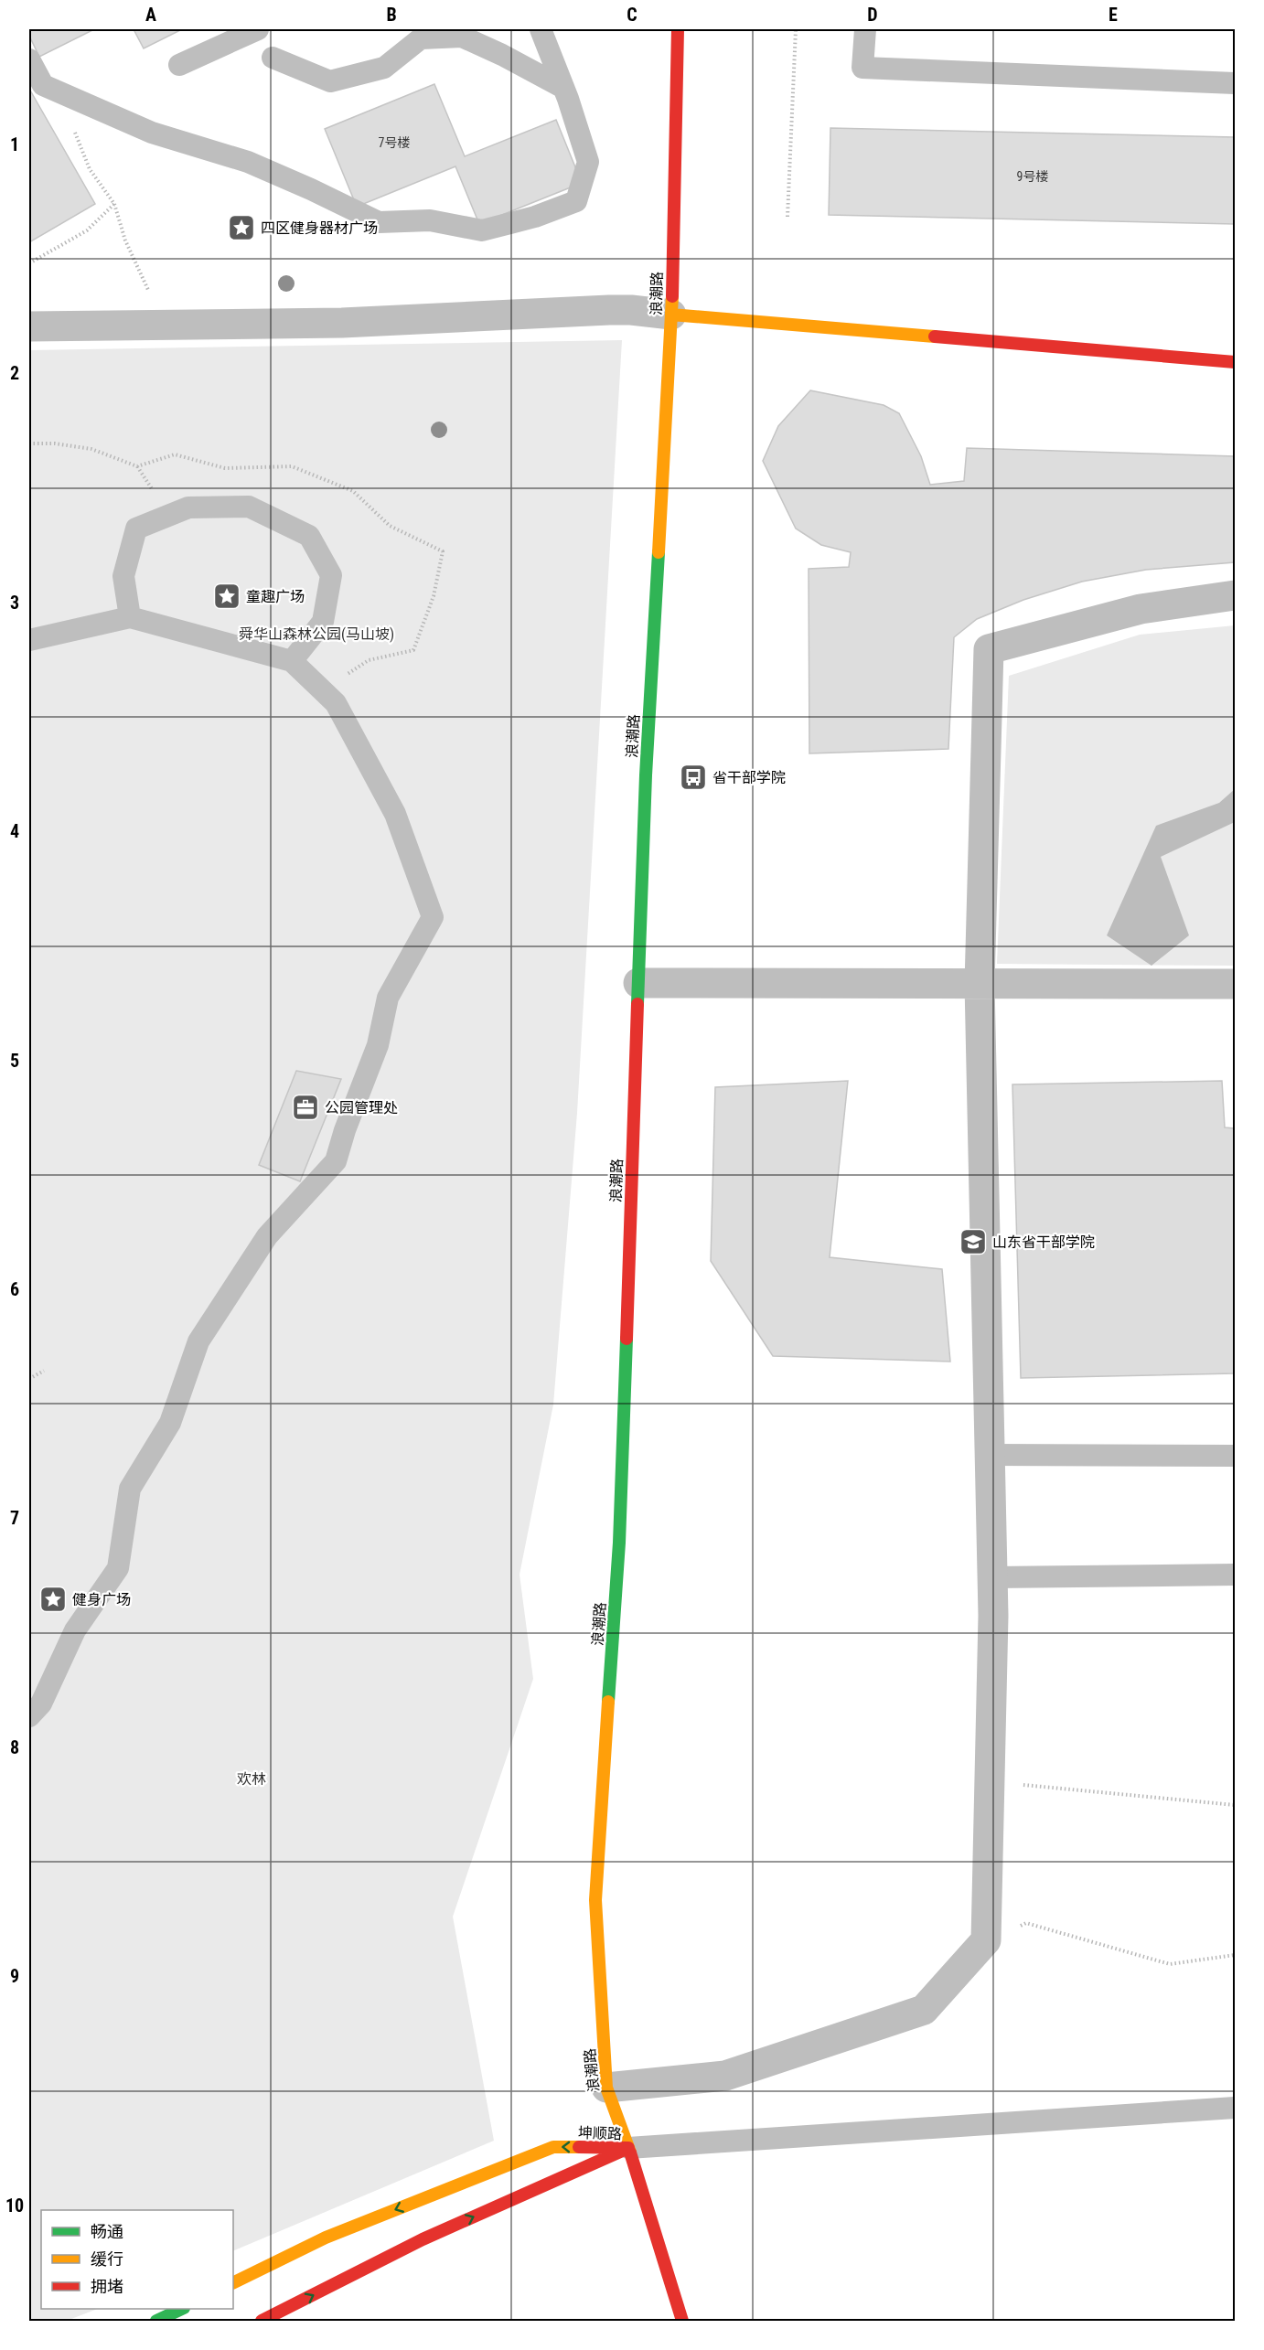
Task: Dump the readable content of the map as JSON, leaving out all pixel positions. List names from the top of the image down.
{
  "streets": {
    "main road": ["浪潮路", "坤顺路"]
  },
  "crossings": [
    ["浪潮路", "坤顺路"]
  ],
  "parks": ["舜华山森林公园(马山坡)", "欢林"],
  "places": {
    "place": ["四区健身器材广场", "童趣广场", "健身广场"],
    "bus stop": ["省干部学院"],
    "office": ["公园管理处"],
    "school or university": ["山东省干部学院"]
  },
  "house_numbers": ["7号楼", "9号楼"],
  "legend": ["畅通", "缓行", "拥堵"],
  "grid": {
    "columns": [
      "A",
      "B",
      "C",
      "D",
      "E"
    ],
    "rows": [
      "1",
      "2",
      "3",
      "4",
      "5",
      "6",
      "7",
      "8",
      "9",
      "10"
    ]
  }
}
